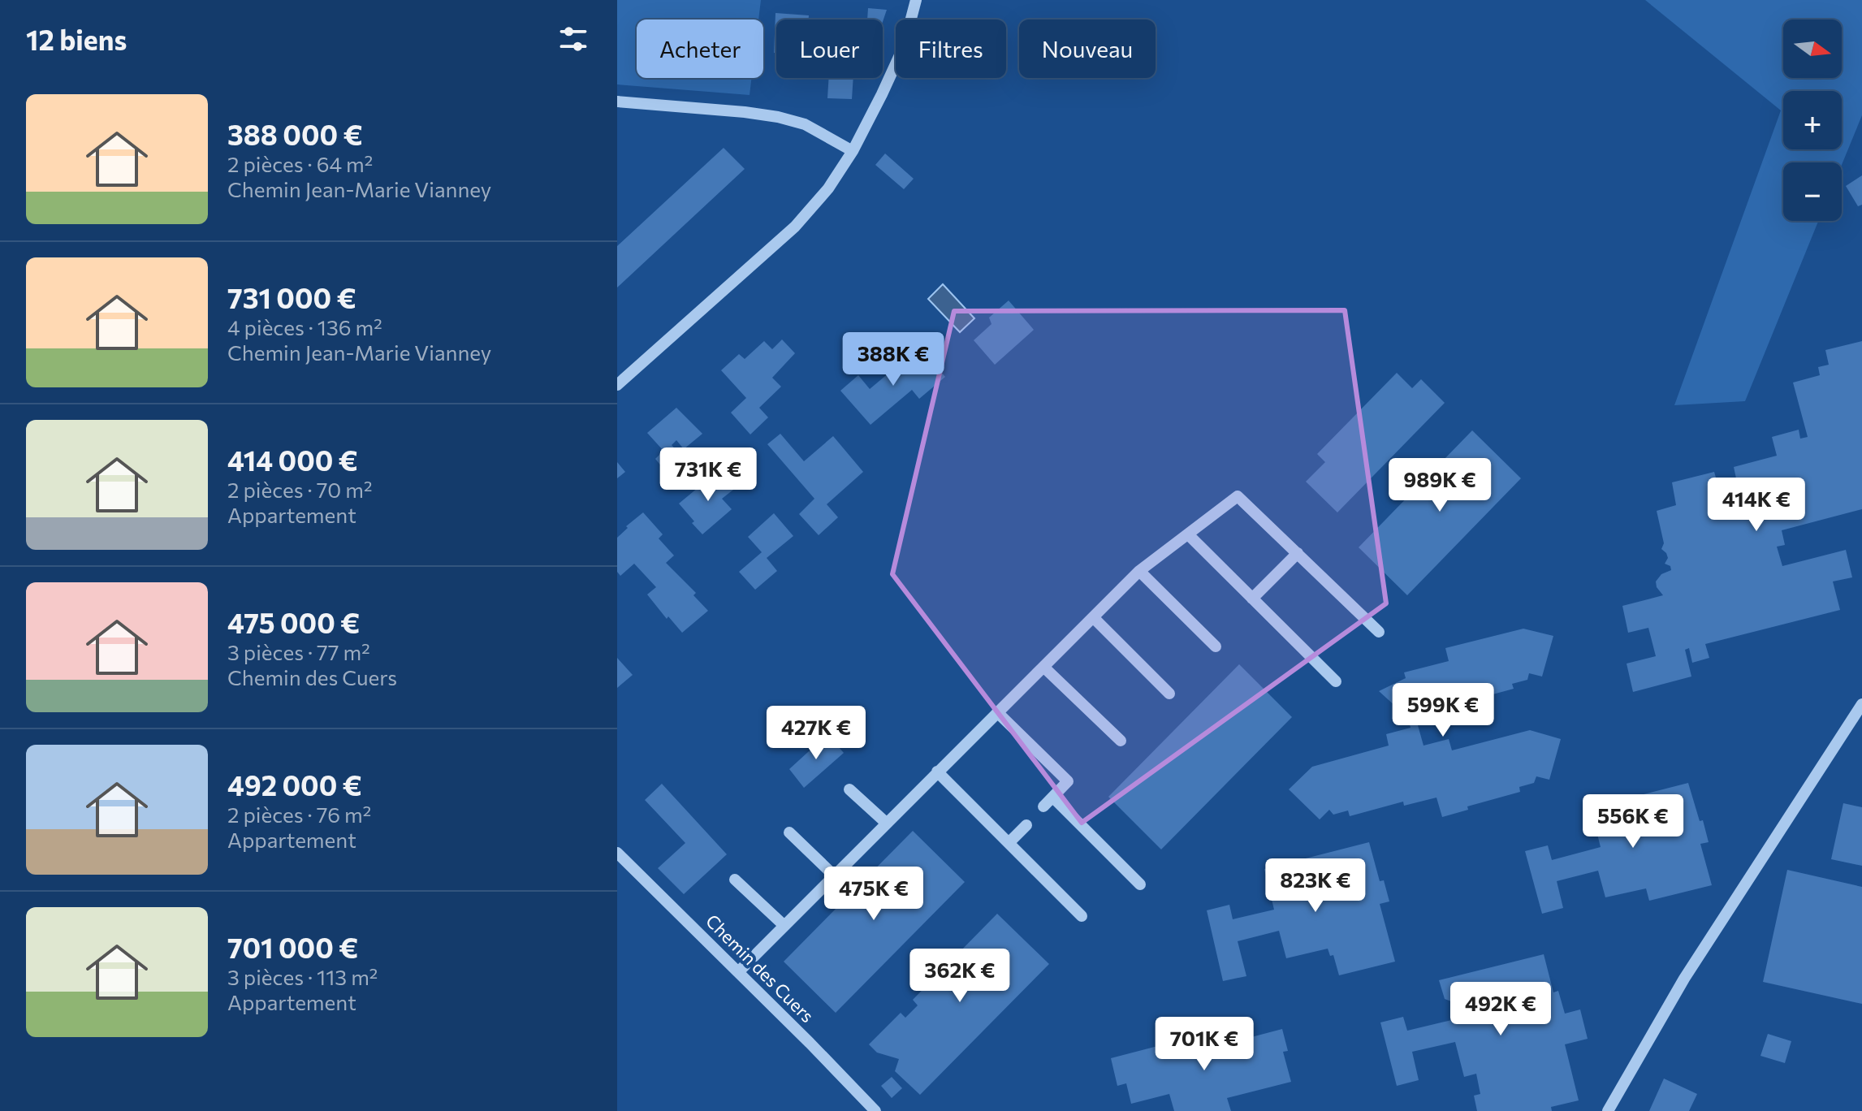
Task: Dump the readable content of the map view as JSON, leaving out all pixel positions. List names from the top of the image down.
{
  "streets": {
    "street": ["Chemin des Cuers"]
  },
  "north": "right",
  "page": {
    "heading": "12 biens",
    "map_buttons": ["+", "−"],
    "chip": [
      "Acheter",
      "Louer",
      "Filtres",
      "Nouveau"
    ],
    "list": [
      {
        "name": "388 000 €",
        "note": "2 pièces · 64 m² · Chemin Jean-Marie Vianney"
      },
      {
        "name": "731 000 €",
        "note": "4 pièces · 136 m² · Chemin Jean-Marie Vianney"
      },
      {
        "name": "414 000 €",
        "note": "2 pièces · 70 m² · Appartement"
      },
      {
        "name": "475 000 €",
        "note": "3 pièces · 77 m² · Chemin des Cuers"
      },
      {
        "name": "492 000 €",
        "note": "2 pièces · 76 m² · Appartement"
      },
      {
        "name": "701 000 €",
        "note": "3 pièces · 113 m² · Appartement"
      }
    ],
    "price": [
      "388K €",
      "731K €",
      "989K €",
      "414K €",
      "599K €",
      "427K €",
      "556K €",
      "823K €",
      "475K €",
      "362K €",
      "492K €",
      "701K €"
    ]
  }
}
